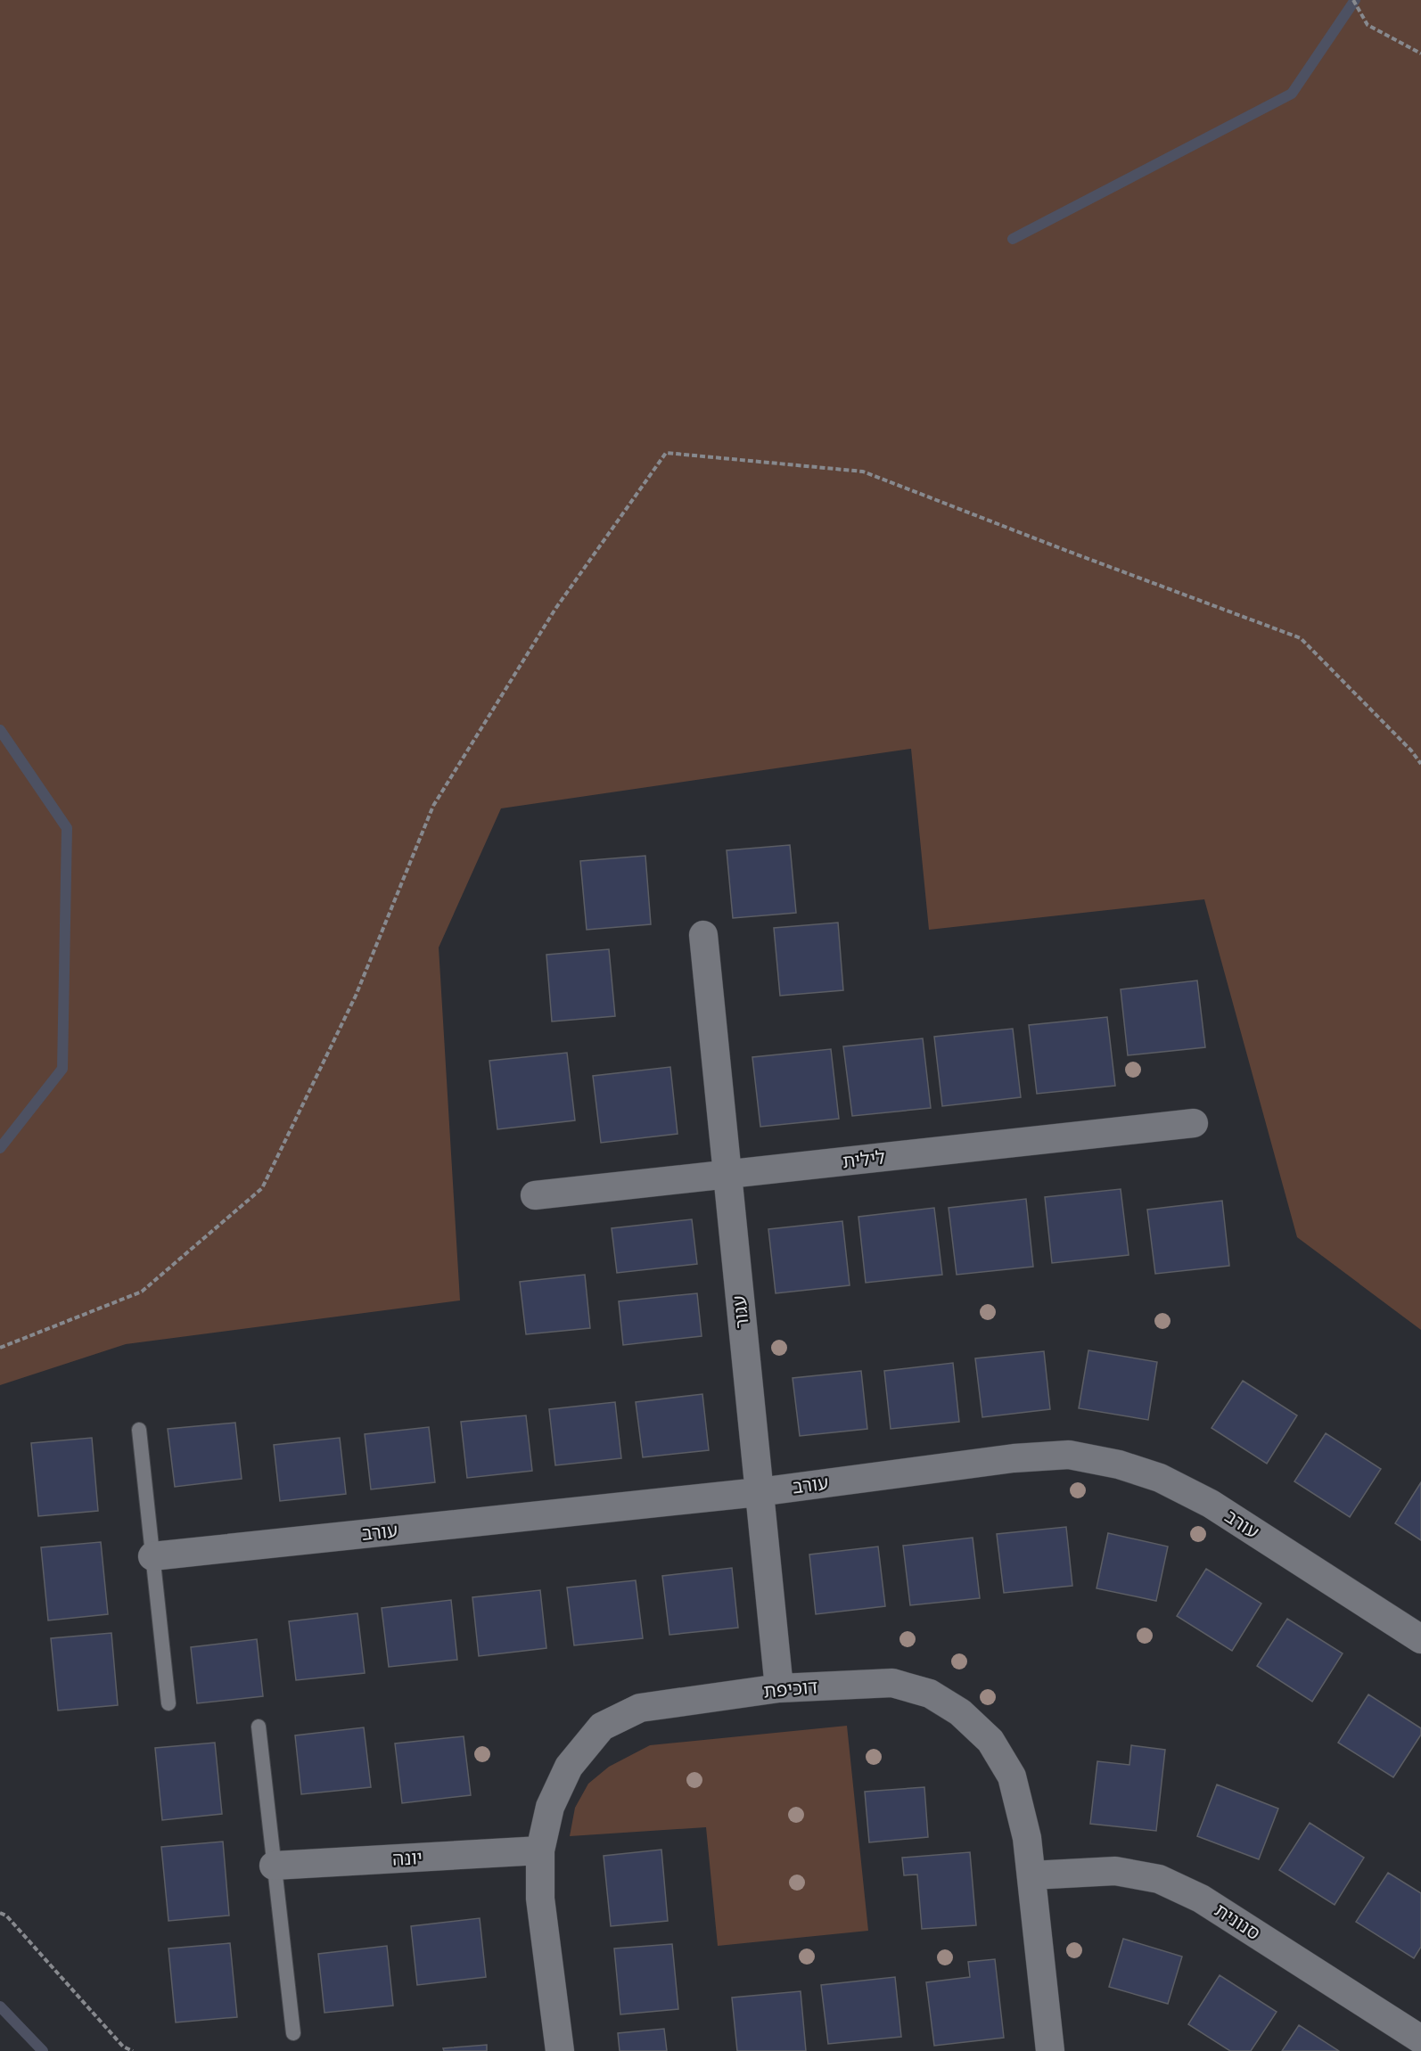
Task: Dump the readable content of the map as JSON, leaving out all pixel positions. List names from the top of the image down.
{
  "streets": {
    "street": [
      "לילית",
      "עגור",
      "עורב",
      "דוכיפת",
      "יונה",
      "סנונית"
    ]
  },
  "crossings": [
    ["לילית", "עגור"],
    ["עגור", "עורב"],
    ["עגור", "דוכיפת"],
    ["דוכיפת", "יונה"],
    ["דוכיפת", "סנונית"]
  ]
}
